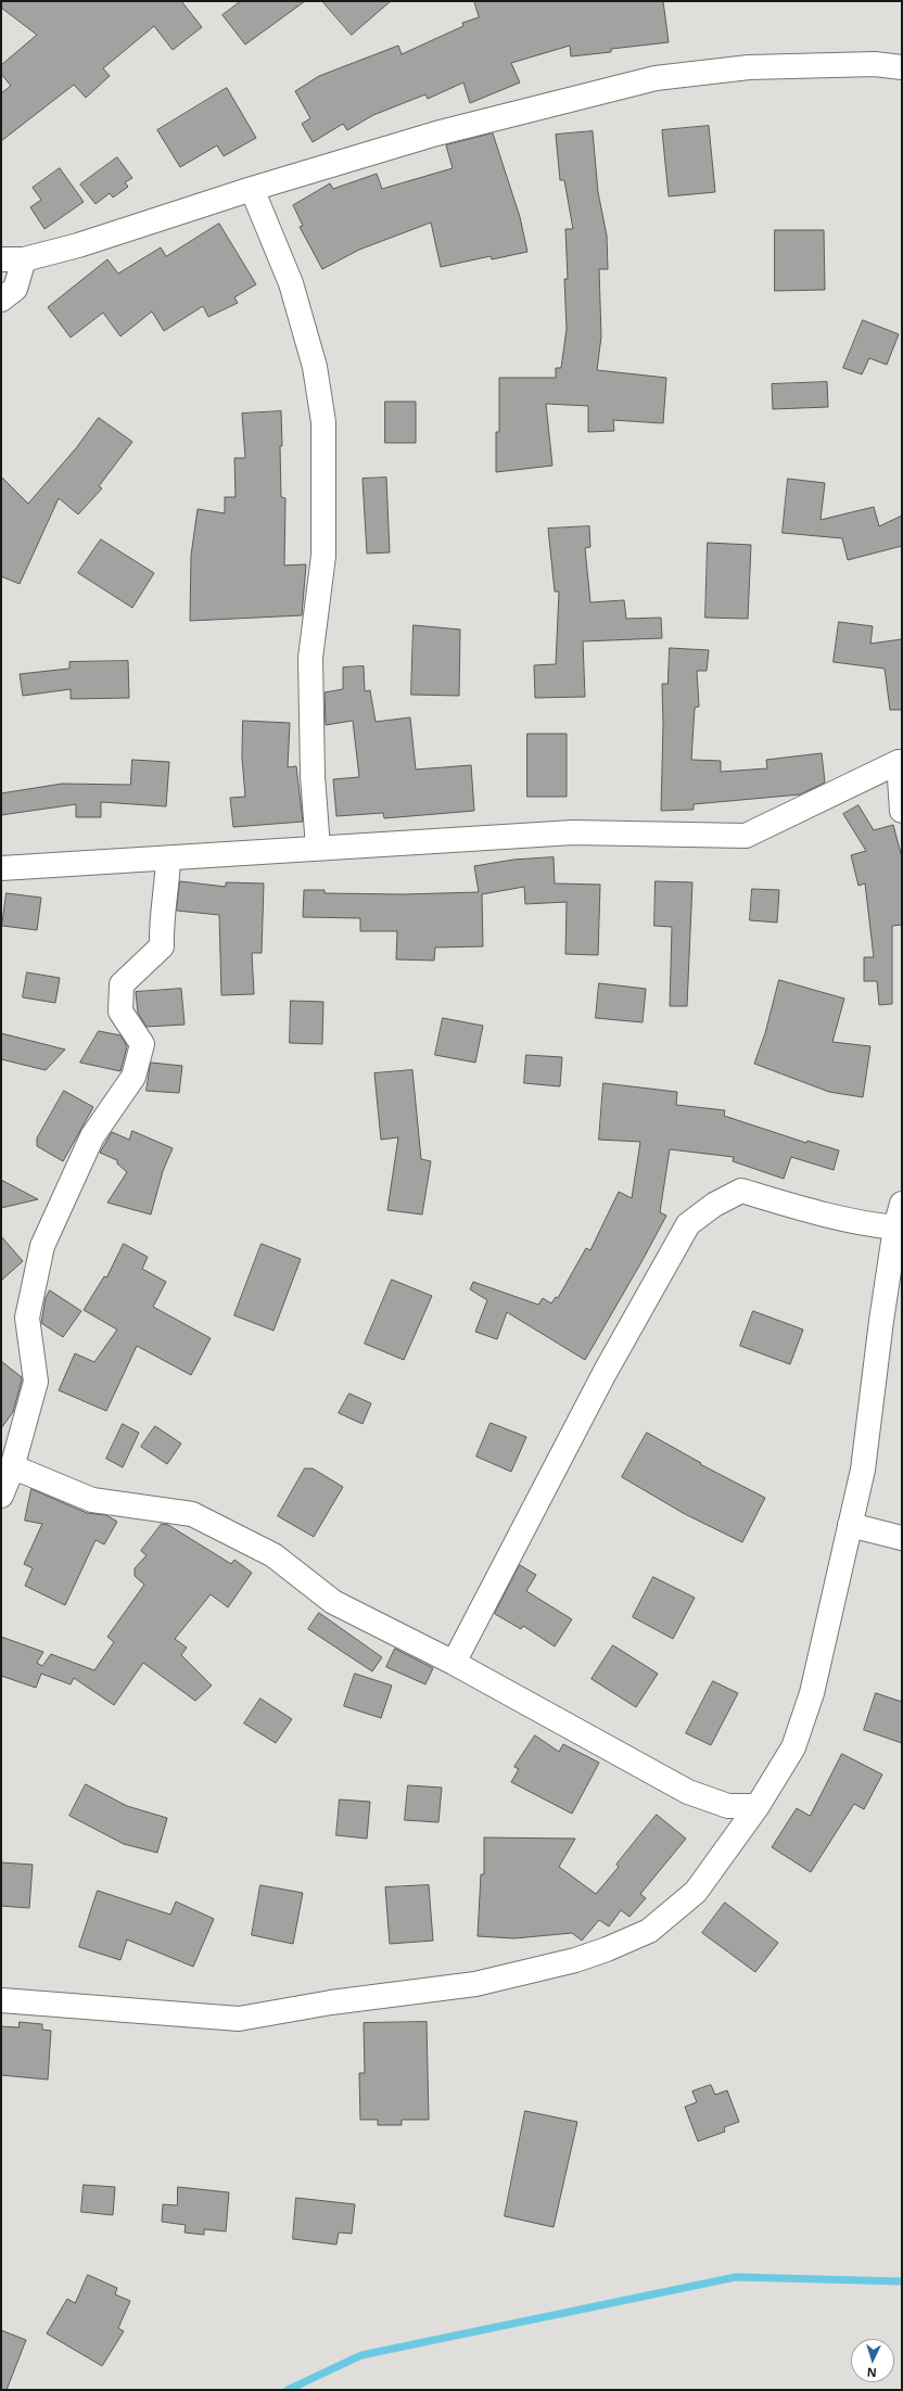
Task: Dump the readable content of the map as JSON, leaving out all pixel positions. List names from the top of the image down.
{
  "north": "bottom"
}
